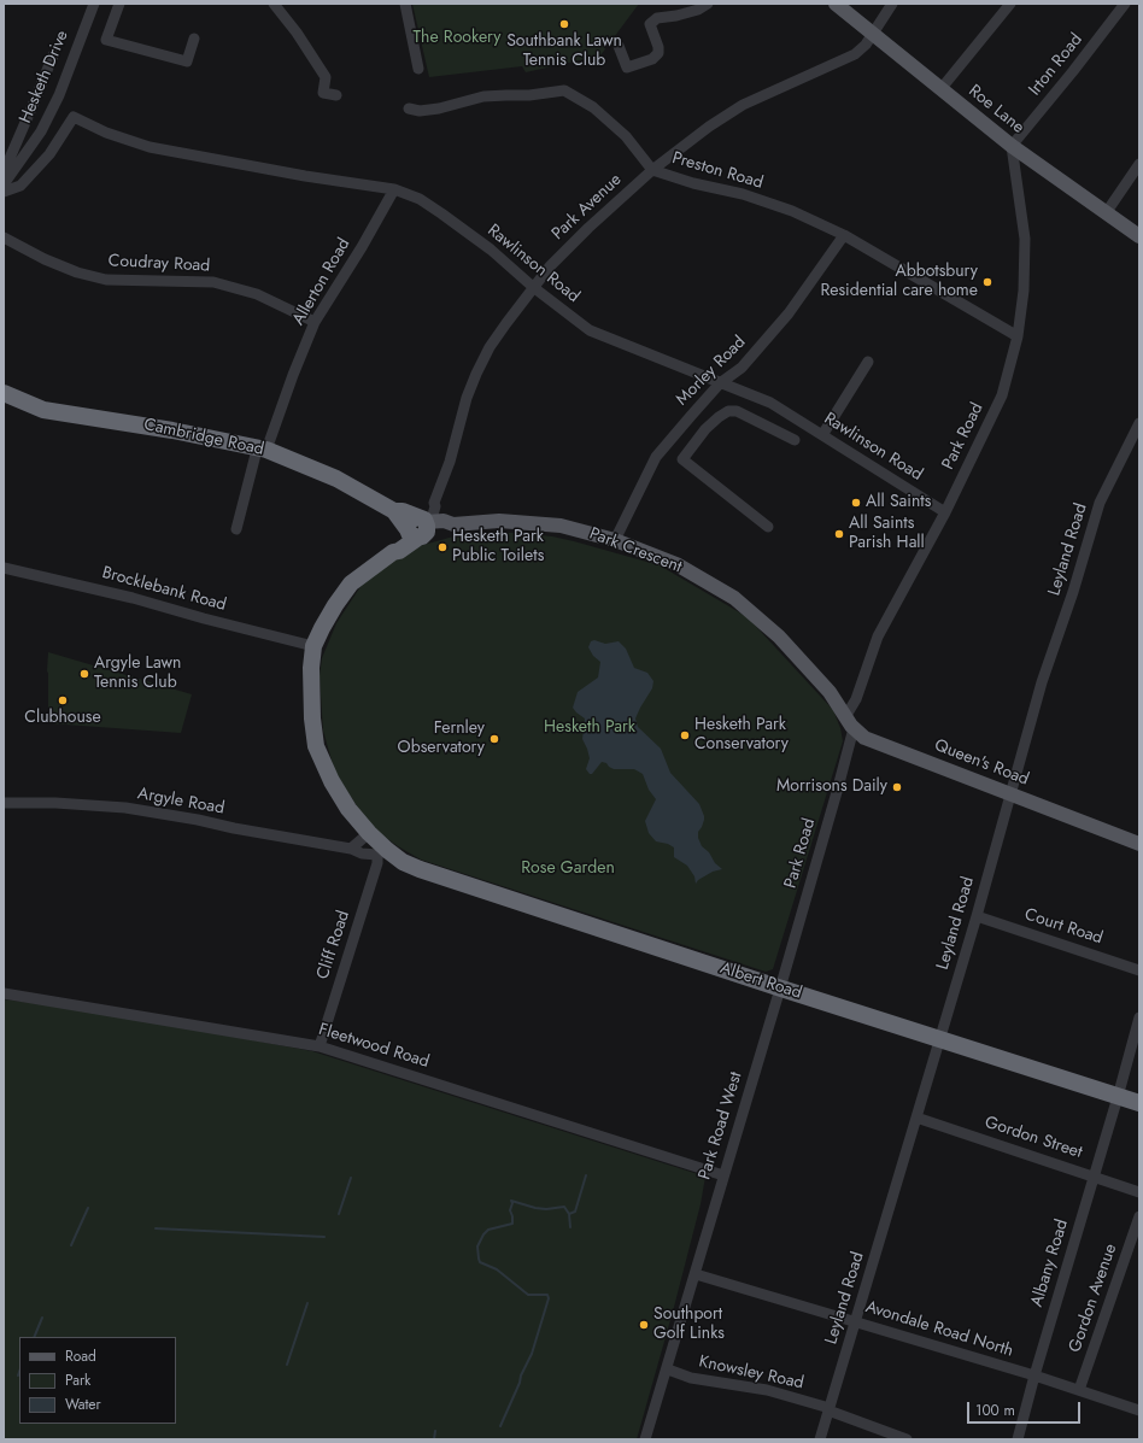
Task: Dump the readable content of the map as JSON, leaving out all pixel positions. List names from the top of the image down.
{
  "streets": {
    "highway": ["Cambridge Road", "Albert Road"],
    "main road": ["Roe Lane", "Park Crescent", "Queen's Road"],
    "street": [
      "Irton Road",
      "Hesketh Drive",
      "Preston Road",
      "Park Avenue",
      "Coudray Road",
      "Rawlinson Road",
      "Allerton Road",
      "Morley Road",
      "Park Road",
      "Leyland Road",
      "Brocklebank Road",
      "Argyle Road",
      "Court Road",
      "Cliff Road",
      "Fleetwood Road",
      "Park Road West",
      "Gordon Street",
      "Albany Road",
      "Gordon Avenue",
      "Avondale Road North",
      "Knowsley Road"
    ]
  },
  "crossings": [
    ["Irton Road", "Roe Lane"],
    ["Irton Road", "Park Road"],
    ["Roe Lane", "Park Avenue"],
    ["Roe Lane", "Park Road"],
    ["Preston Road", "Park Avenue"],
    ["Preston Road", "Morley Road"],
    ["Preston Road", "Park Road"],
    ["Park Avenue", "Rawlinson Road"],
    ["Park Avenue", "Cambridge Road"],
    ["Park Avenue", "Park Crescent"],
    ["Coudray Road", "Allerton Road"],
    ["Rawlinson Road", "Allerton Road"],
    ["Rawlinson Road", "Morley Road"],
    ["Rawlinson Road", "Park Road"],
    ["Allerton Road", "Cambridge Road"],
    ["Morley Road", "Park Crescent"],
    ["Park Road", "Queen's Road"],
    ["Park Road", "Albert Road"],
    ["Park Road", "Park Road West"],
    ["Cambridge Road", "Park Crescent"],
    ["Leyland Road", "Queen's Road"],
    ["Leyland Road", "Court Road"],
    ["Leyland Road", "Albert Road"],
    ["Leyland Road", "Gordon Street"],
    ["Leyland Road", "Avondale Road North"],
    ["Leyland Road", "Knowsley Road"],
    ["Park Crescent", "Queen's Road"],
    ["Argyle Road", "Cliff Road"],
    ["Argyle Road", "Albert Road"],
    ["Cliff Road", "Albert Road"],
    ["Cliff Road", "Fleetwood Road"],
    ["Albert Road", "Park Road West"],
    ["Albert Road", "Albany Road"],
    ["Fleetwood Road", "Park Road West"],
    ["Park Road West", "Avondale Road North"],
    ["Park Road West", "Knowsley Road"],
    ["Gordon Street", "Albany Road"],
    ["Albany Road", "Avondale Road North"],
    ["Gordon Avenue", "Avondale Road North"]
  ],
  "parks": ["The Rookery", "Hesketh Park", "Rose Garden"],
  "places": [
    "Southbank Lawn Tennis Club",
    "Abbotsbury Residential care home",
    "All Saints",
    "All Saints Parish Hall",
    "Hesketh Park Public Toilets",
    "Argyle Lawn Tennis Club",
    "Clubhouse",
    "Hesketh Park Conservatory",
    "Fernley Observatory",
    "Morrisons Daily",
    "Southport Golf Links"
  ],
  "legend": ["Road", "Park", "Water"],
  "scale_bar": "100 m"
}
